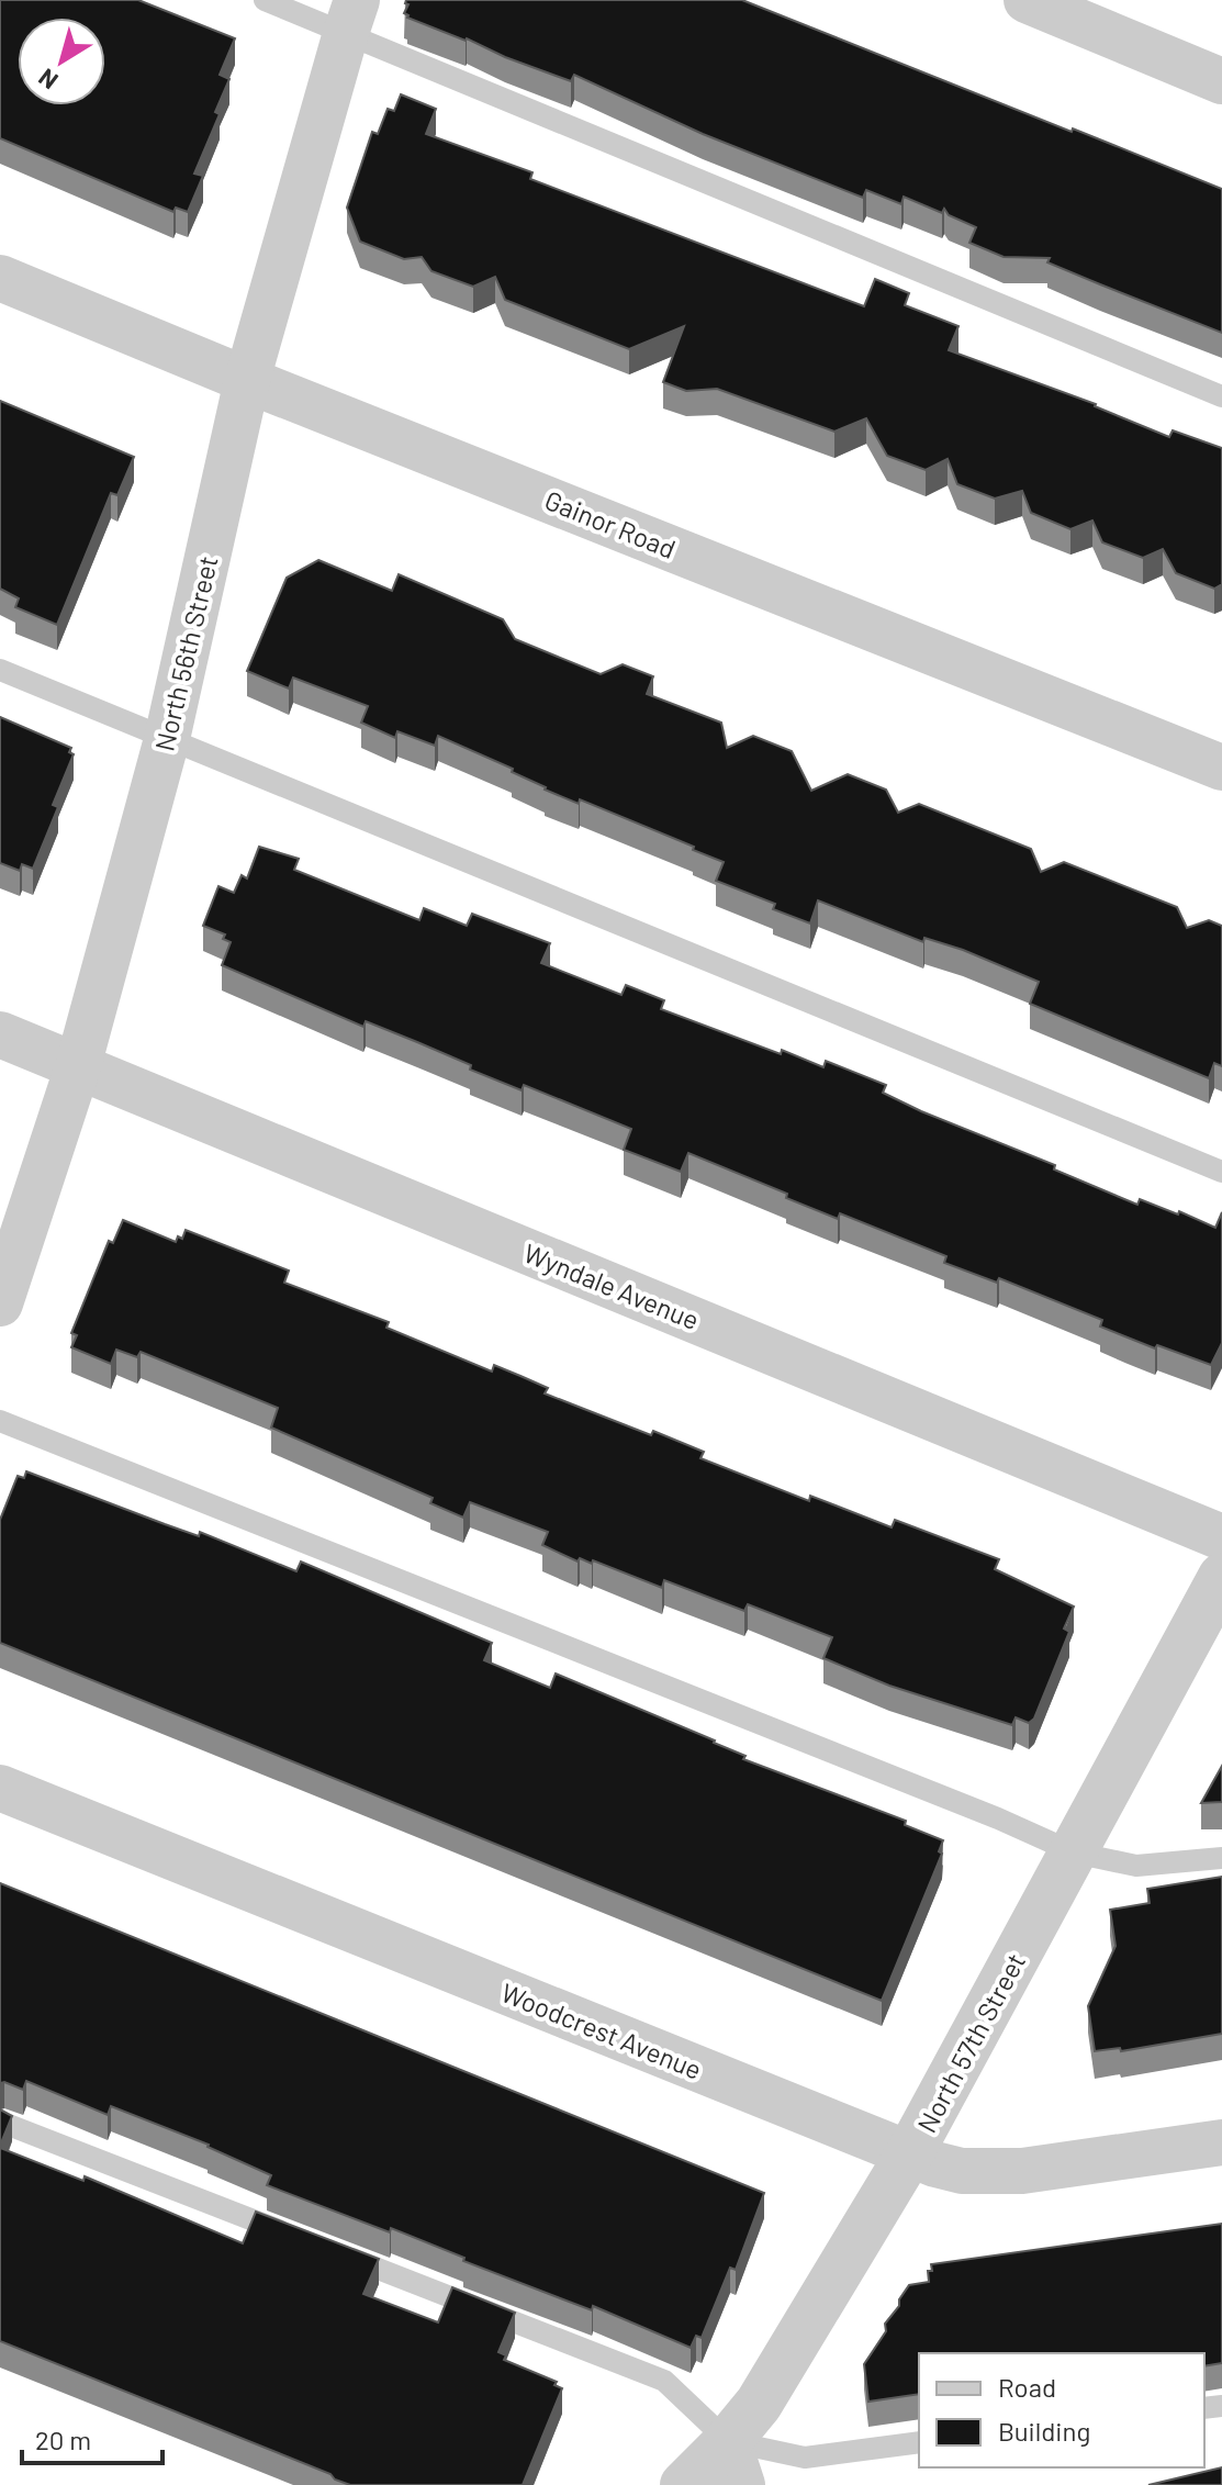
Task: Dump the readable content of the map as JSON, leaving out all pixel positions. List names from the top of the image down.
{
  "streets": {
    "street": [
      "Gainor Road",
      "North 56th Street",
      "Wyndale Avenue",
      "Woodcrest Avenue",
      "North 57th Street"
    ]
  },
  "crossings": [
    ["Gainor Road", "North 56th Street"],
    ["North 56th Street", "Wyndale Avenue"],
    ["Woodcrest Avenue", "North 57th Street"]
  ],
  "legend": ["Road", "Building"],
  "scale_bar": "20 m",
  "north": "bottom left"
}
